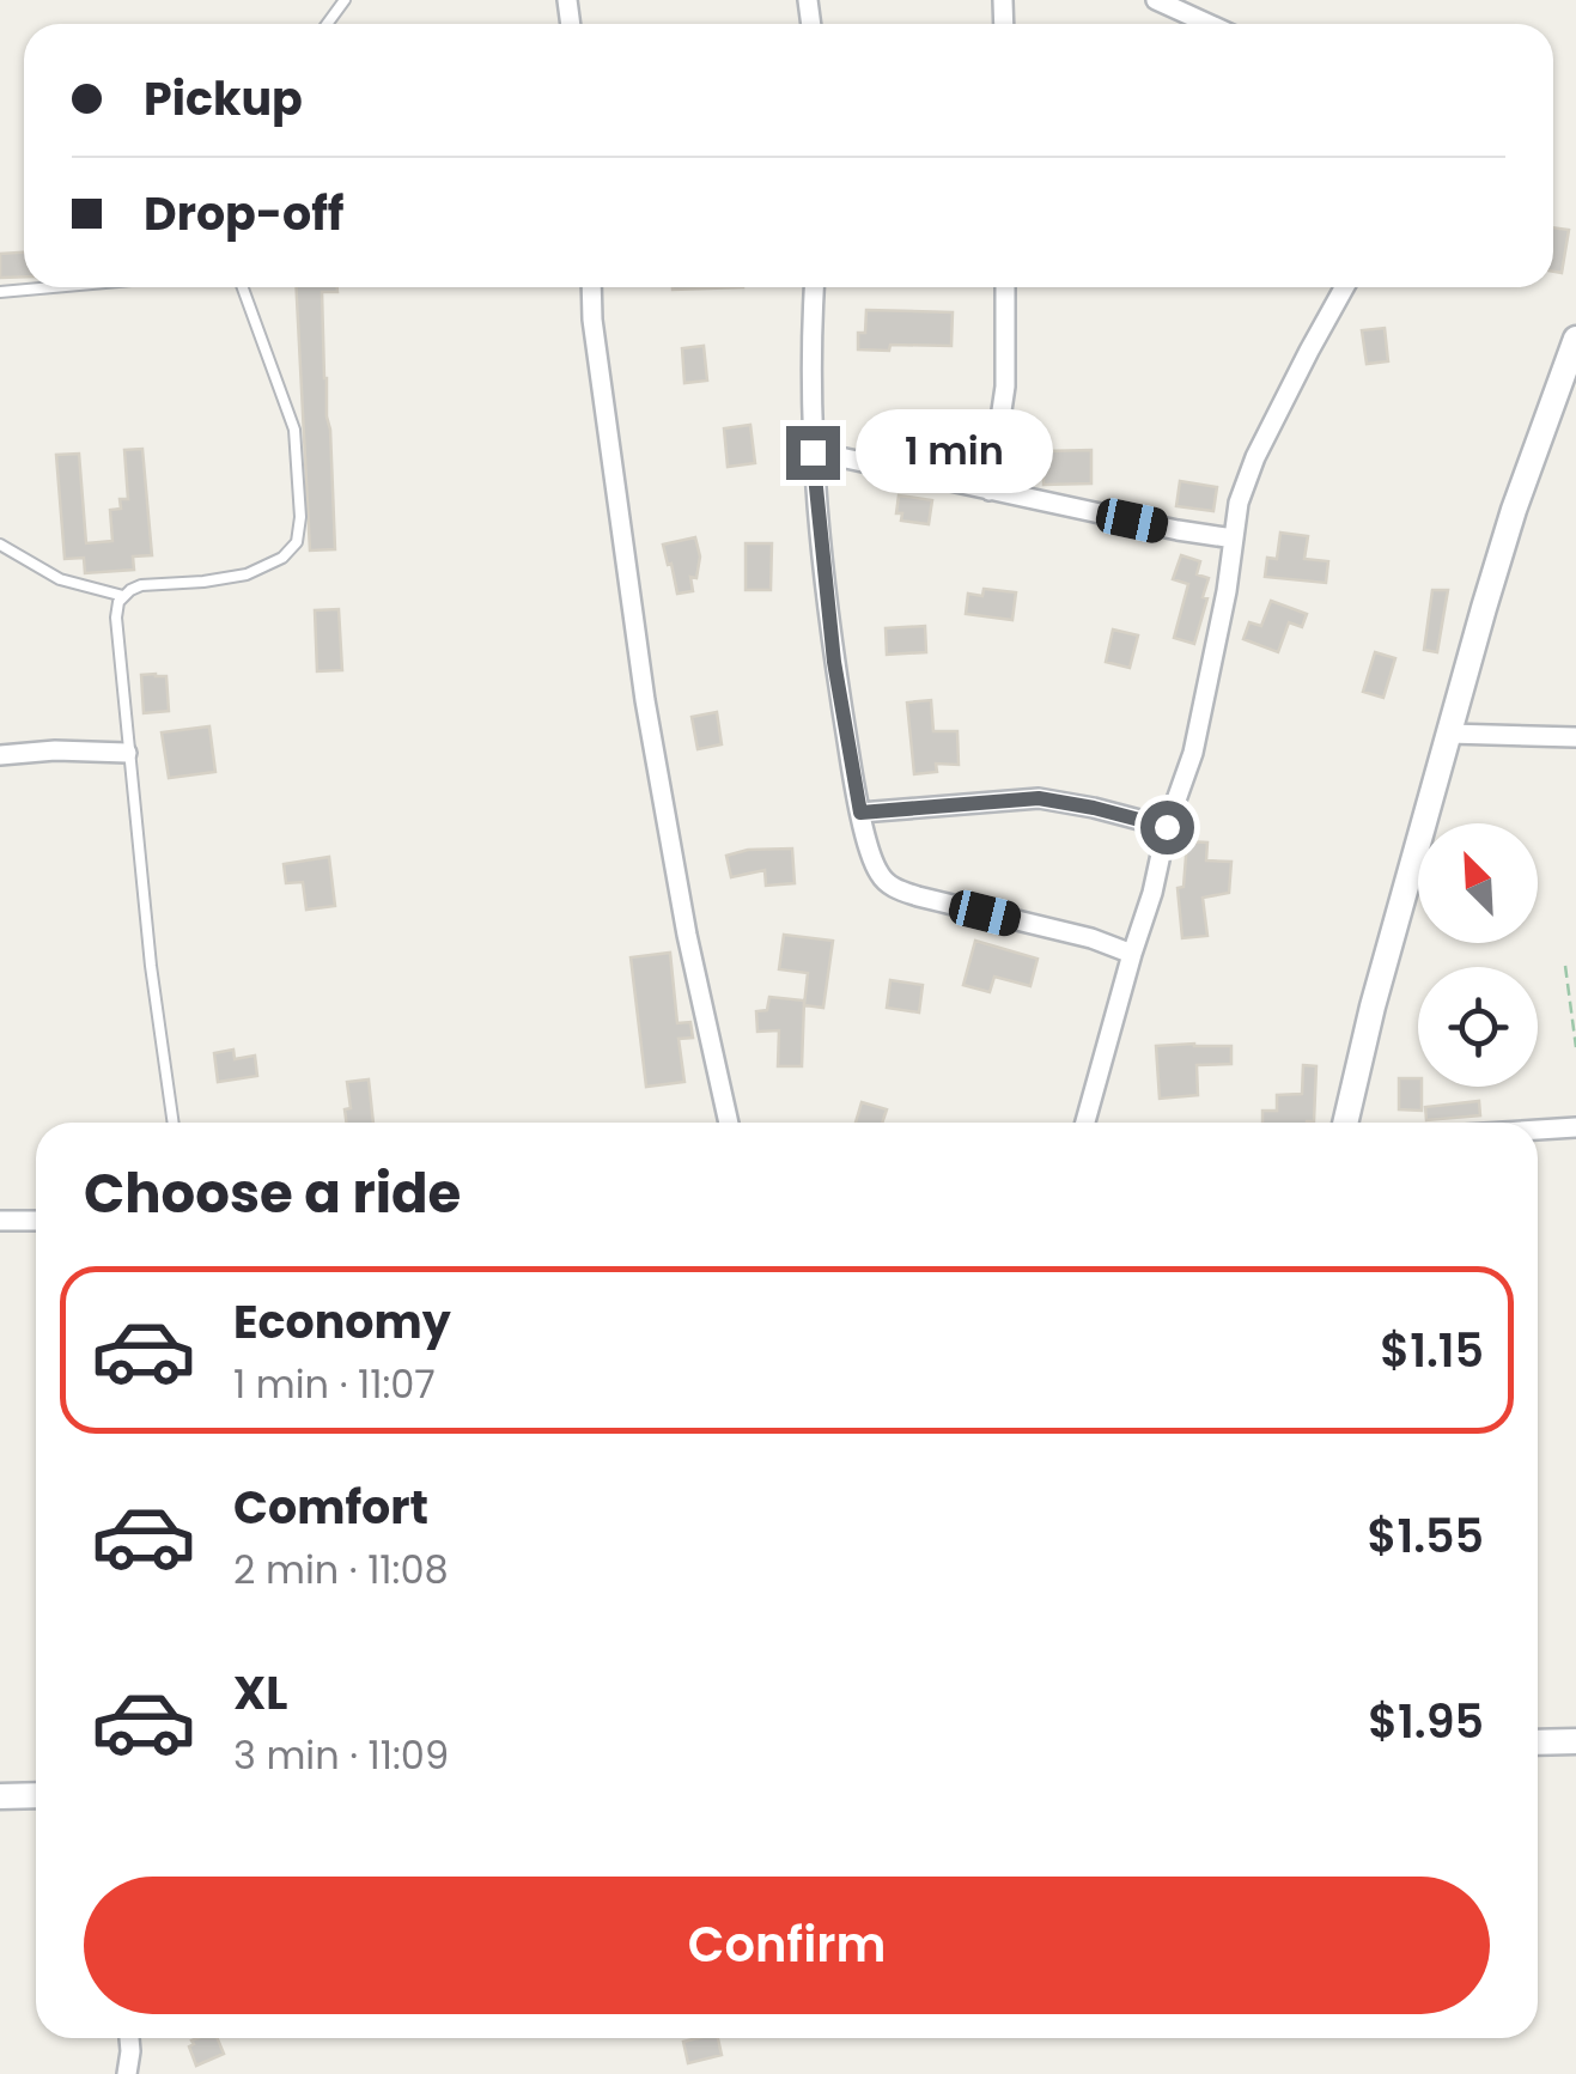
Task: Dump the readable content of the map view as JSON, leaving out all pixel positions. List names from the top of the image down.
{
  "north": "top left",
  "page": {
    "banner": ["Pickup", "Drop-off"],
    "bubble": "1 min",
    "heading": "Choose a ride",
    "list": [
      {
        "name": "Economy",
        "note": "1 min · 11:07",
        "value": "$1.15"
      },
      {
        "name": "Comfort",
        "note": "2 min · 11:08",
        "value": "$1.55"
      },
      {
        "name": "XL",
        "note": "3 min · 11:09",
        "value": "$1.95"
      }
    ],
    "buttons": "Confirm"
  }
}
